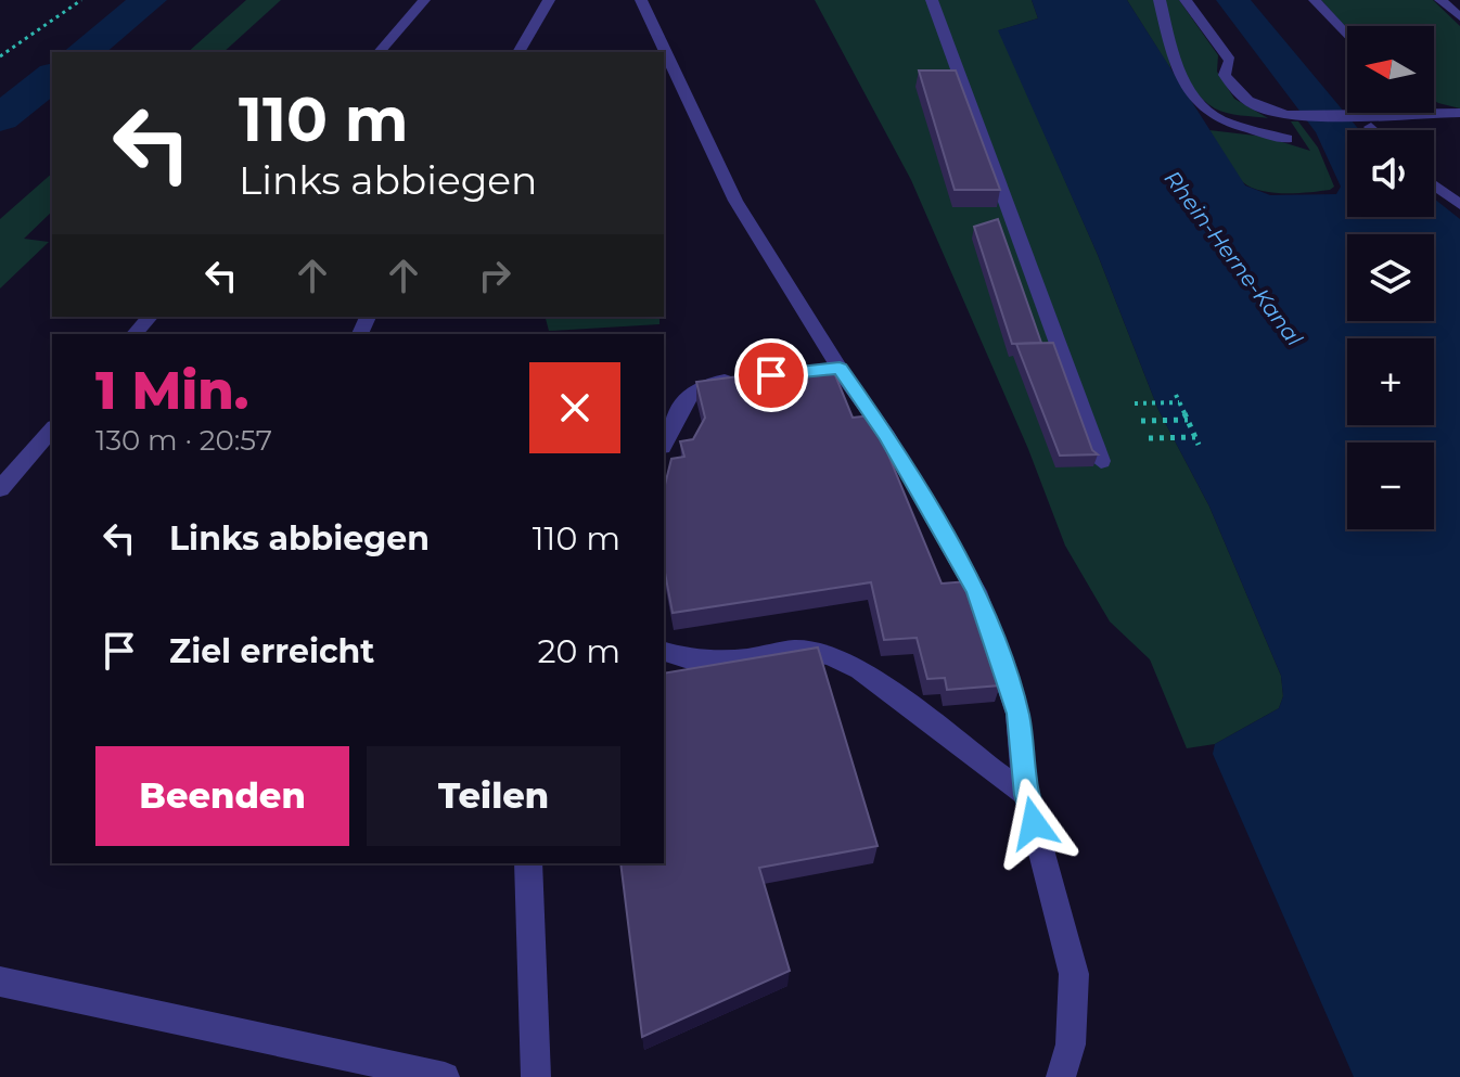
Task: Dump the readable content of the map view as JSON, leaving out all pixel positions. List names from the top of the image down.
{
  "water": ["Rhein-Herne-Kanal"],
  "north": "left",
  "page": {
    "map_buttons": ["+", "−"],
    "turn": ["110 m", "Links abbiegen"],
    "heading": ["1 Min.", "130 m · 20:57"],
    "list": [
      {
        "name": "Links abbiegen",
        "value": "110 m"
      },
      {
        "name": "Ziel erreicht",
        "value": "20 m"
      }
    ],
    "buttons": ["Beenden", "Teilen"]
  }
}
